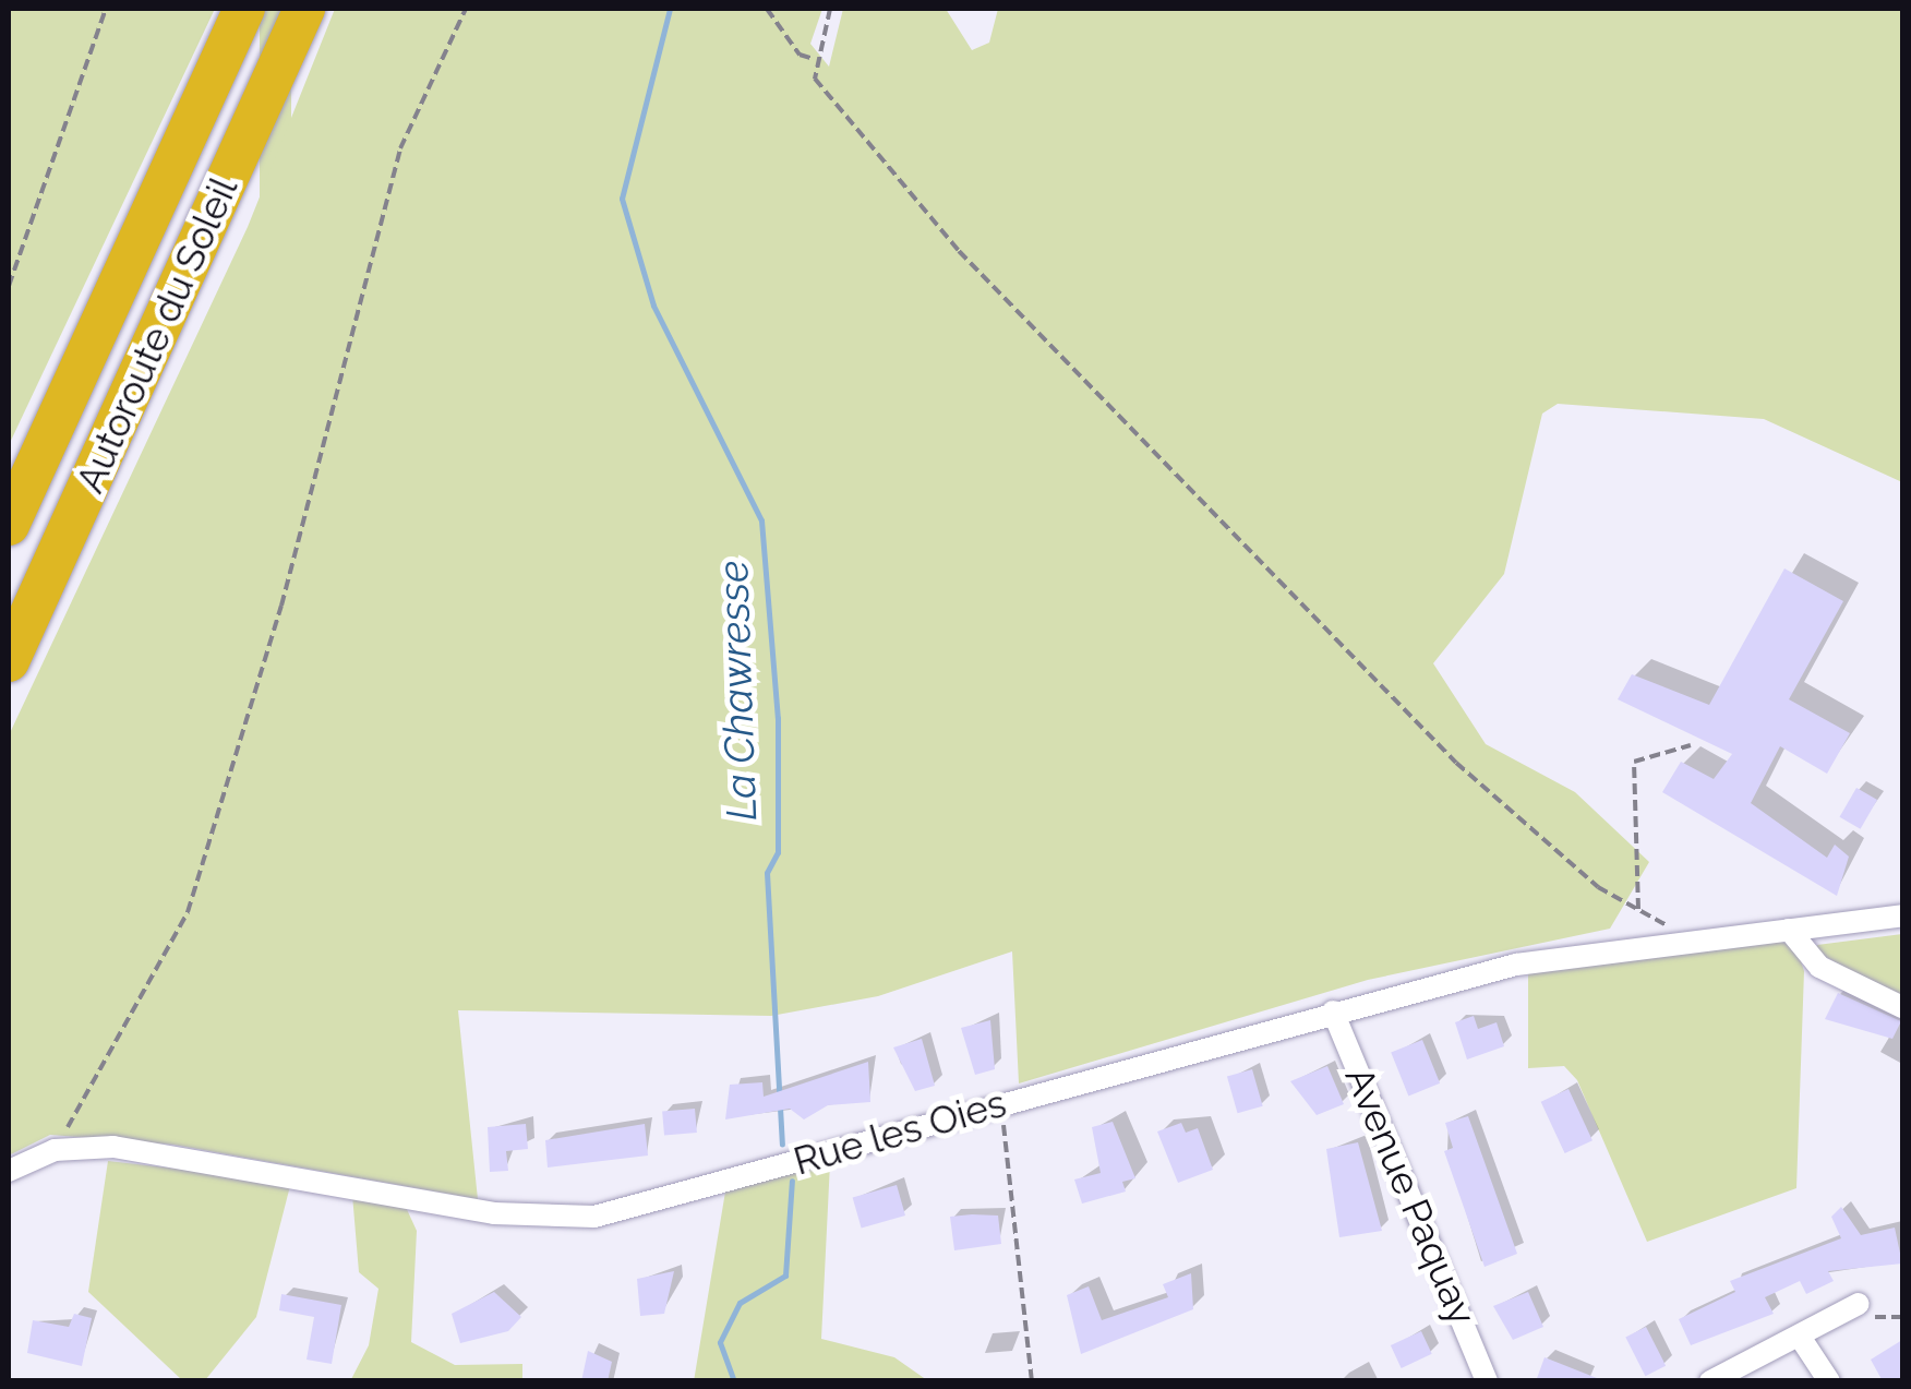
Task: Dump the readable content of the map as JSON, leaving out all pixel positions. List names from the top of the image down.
{
  "streets": {
    "highway": ["Autoroute du Soleil"],
    "street": ["Rue les Oies", "Avenue Paquay"]
  },
  "crossings": [
    ["Rue les Oies", "Avenue Paquay"]
  ],
  "water": ["La Chawresse"]
}
